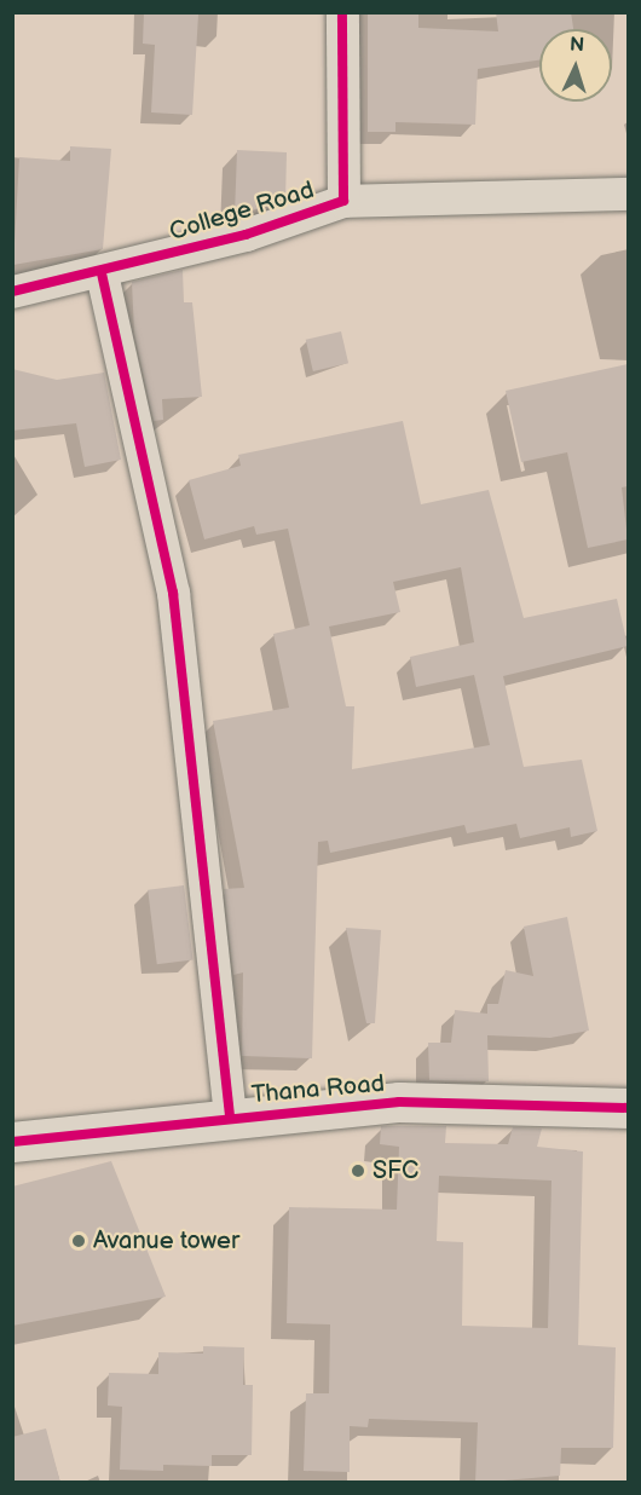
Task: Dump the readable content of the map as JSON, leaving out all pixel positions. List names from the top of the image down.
{
  "streets": {
    "street": ["College Road", "Thana Road"]
  },
  "places": ["SFC", "Avanue tower"],
  "north": "top"
}
